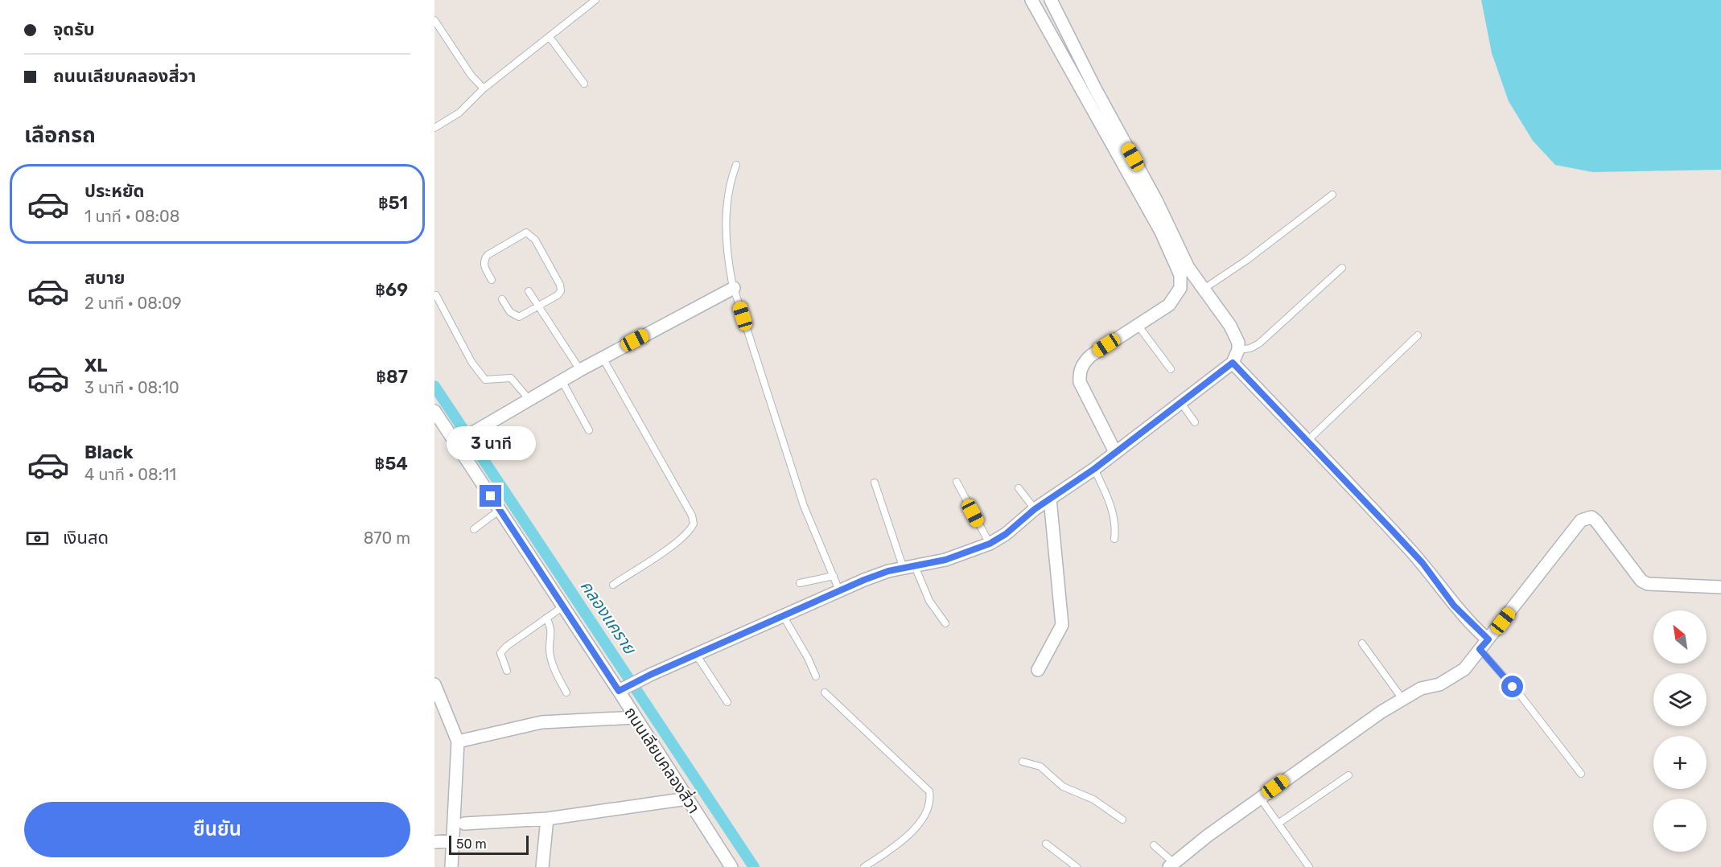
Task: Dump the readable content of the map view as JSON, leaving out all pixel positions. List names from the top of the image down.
{
  "streets": {
    "street": ["ถนนเลียบคลองสี่วา"]
  },
  "water": ["คลองเเคราย"],
  "scale_bar": "50 m",
  "north": "top left",
  "page": {
    "banner": ["จุดรับ", "ถนนเลียบคลองสี่วา"],
    "heading": "เลือกรถ",
    "list": [
      {
        "name": "ประหยัด",
        "note": "1 นาที · 08:08",
        "value": "฿51"
      },
      {
        "name": "สบาย",
        "note": "2 นาที · 08:09",
        "value": "฿69"
      },
      {
        "name": "XL",
        "note": "3 นาที · 08:10",
        "value": "฿87"
      },
      {
        "name": "Black",
        "note": "4 นาที · 08:11",
        "value": "฿54"
      }
    ],
    "bubble": "3 นาที",
    "pay": ["เงินสด", "870 m"],
    "map_buttons": ["+", "−"],
    "buttons": "ยืนยัน",
    "scale": "50 m"
  }
}
